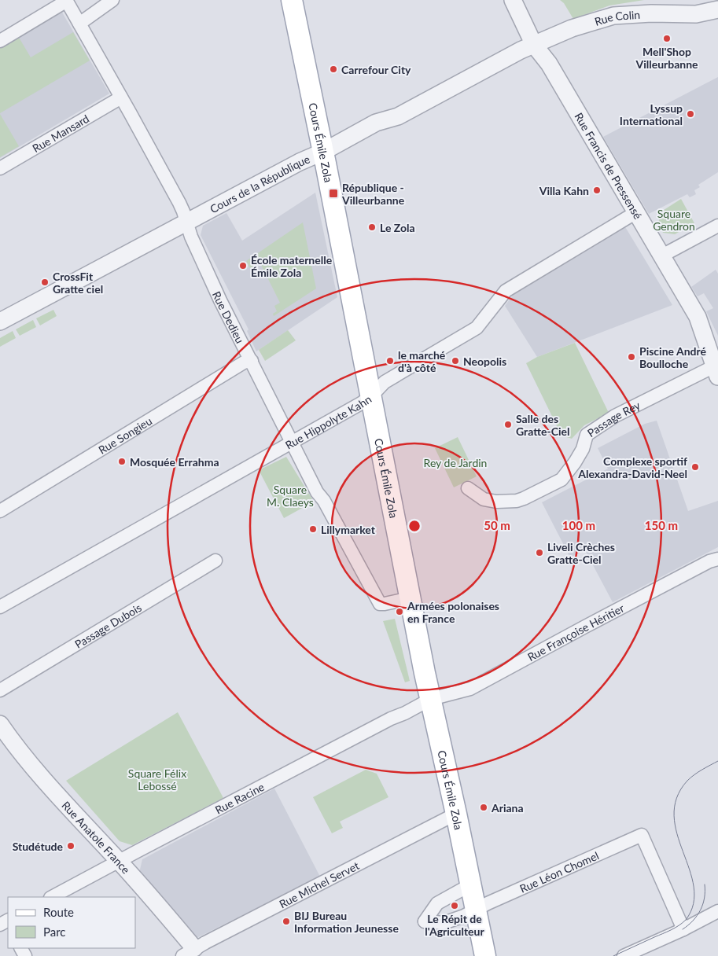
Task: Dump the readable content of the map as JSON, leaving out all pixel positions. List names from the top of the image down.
{
  "streets": {
    "main road": ["Cours Émile Zola"],
    "street": [
      "Rue Colin",
      "Rue Mansard",
      "Rue Francis de Pressensé",
      "Cours de la République",
      "Rue Dedieu",
      "Passage Rey",
      "Rue Hippolyte Kahn",
      "Rue Songieu",
      "Passage Dubois",
      "Rue Françoise Héritier",
      "Rue Racine",
      "Rue Anatole France",
      "Rue Léon Chomel",
      "Rue Michel Servet"
    ]
  },
  "crossings": [
    ["Rue Colin", "Rue Francis de Pressensé"],
    ["Rue Colin", "Cours de la République"],
    ["Rue Mansard", "Rue Dedieu"],
    ["Cours Émile Zola", "Cours de la République"],
    ["Cours Émile Zola", "Rue Dedieu"],
    ["Cours Émile Zola", "Rue Hippolyte Kahn"],
    ["Cours Émile Zola", "Rue Françoise Héritier"],
    ["Cours Émile Zola", "Rue Racine"],
    ["Cours Émile Zola", "Rue Léon Chomel"],
    ["Cours Émile Zola", "Rue Michel Servet"],
    ["Rue Francis de Pressensé", "Cours de la République"],
    ["Rue Francis de Pressensé", "Passage Rey"],
    ["Rue Francis de Pressensé", "Rue Hippolyte Kahn"],
    ["Cours de la République", "Rue Dedieu"],
    ["Rue Dedieu", "Rue Hippolyte Kahn"],
    ["Rue Dedieu", "Rue Songieu"],
    ["Rue Françoise Héritier", "Rue Racine"],
    ["Rue Racine", "Rue Anatole France"],
    ["Rue Anatole France", "Rue Michel Servet"]
  ],
  "parks": [
    "Square Gendron",
    "Rey de Jardin",
    "Square M. Claeys",
    "Square Félix Lebossé"
  ],
  "places": {
    "other": [
      "Mell'Shop Villeurbanne",
      "Carrefour City",
      "Lyssup International",
      "Villa Kahn",
      "Le Zola",
      "École maternelle Émile Zola",
      "CrossFit Gratte ciel",
      "Piscine André Boulloche",
      "le marché d'à côté",
      "Neopolis",
      "Salle des Gratte-Ciel",
      "Mosquée Errahma",
      "Complexe sportif Alexandra-David-Neel",
      "Lillymarket",
      "Liveli Crèches Gratte-Ciel",
      "Armées polonaises en France",
      "Ariana",
      "Studétude",
      "Le Répit de l'Agriculteur",
      "BIJ Bureau Information Jeunesse"
    ],
    "transit": ["République - Villeurbanne"]
  },
  "legend": ["Route", "Parc"],
  "rings": ["50 m", "100 m", "150 m"]
}
